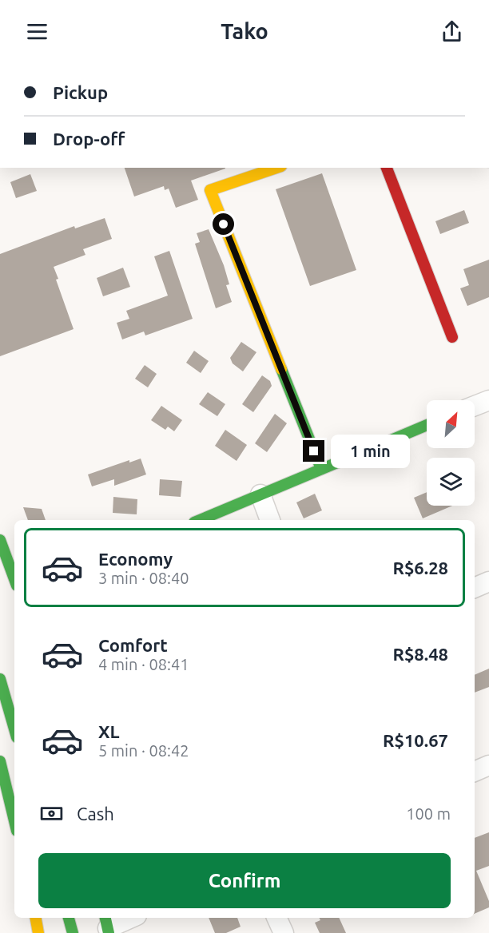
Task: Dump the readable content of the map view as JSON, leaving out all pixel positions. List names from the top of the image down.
{
  "north": "top right",
  "page": {
    "header": "Tako",
    "banner": ["Pickup", "Drop-off"],
    "bubble": "1 min",
    "list": [
      {
        "name": "Economy",
        "note": "3 min · 08:40",
        "value": "R$6.28"
      },
      {
        "name": "Comfort",
        "note": "4 min · 08:41",
        "value": "R$8.48"
      },
      {
        "name": "XL",
        "note": "5 min · 08:42",
        "value": "R$10.67"
      }
    ],
    "pay": ["Cash", "100 m"],
    "buttons": "Confirm"
  }
}
